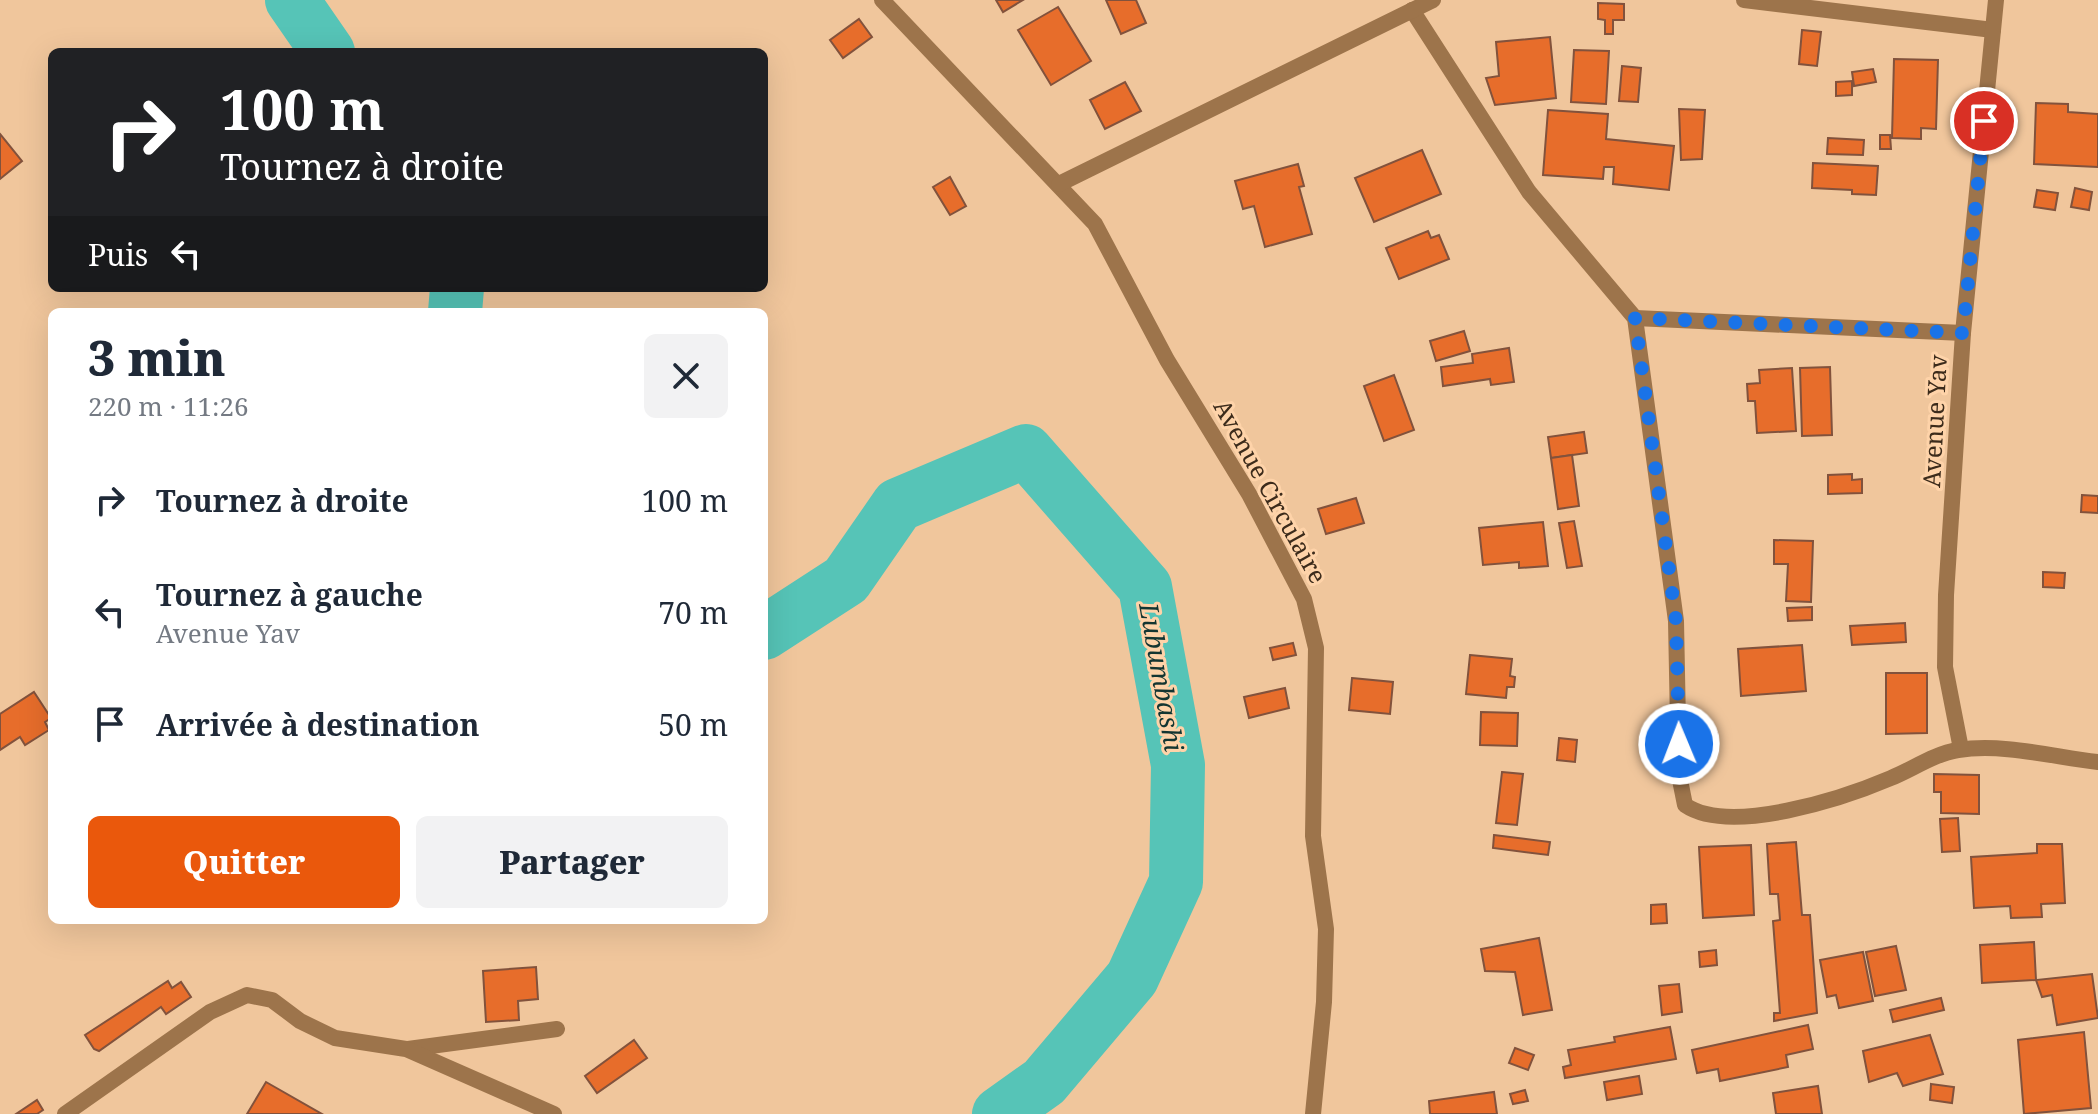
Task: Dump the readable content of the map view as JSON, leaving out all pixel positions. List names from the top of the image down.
{
  "streets": {
    "street": ["Avenue Yav", "Avenue Circulaire"]
  },
  "water": ["Lubumbashi"],
  "page": {
    "turn": ["100 m", "Tournez à droite"],
    "then": "Puis",
    "heading": ["3 min", "220 m · 11:26"],
    "list": [
      {
        "name": "Tournez à droite",
        "value": "100 m"
      },
      {
        "name": "Tournez à gauche",
        "note": "Avenue Yav",
        "value": "70 m"
      },
      {
        "name": "Arrivée à destination",
        "value": "50 m"
      }
    ],
    "buttons": ["Quitter", "Partager"]
  }
}
